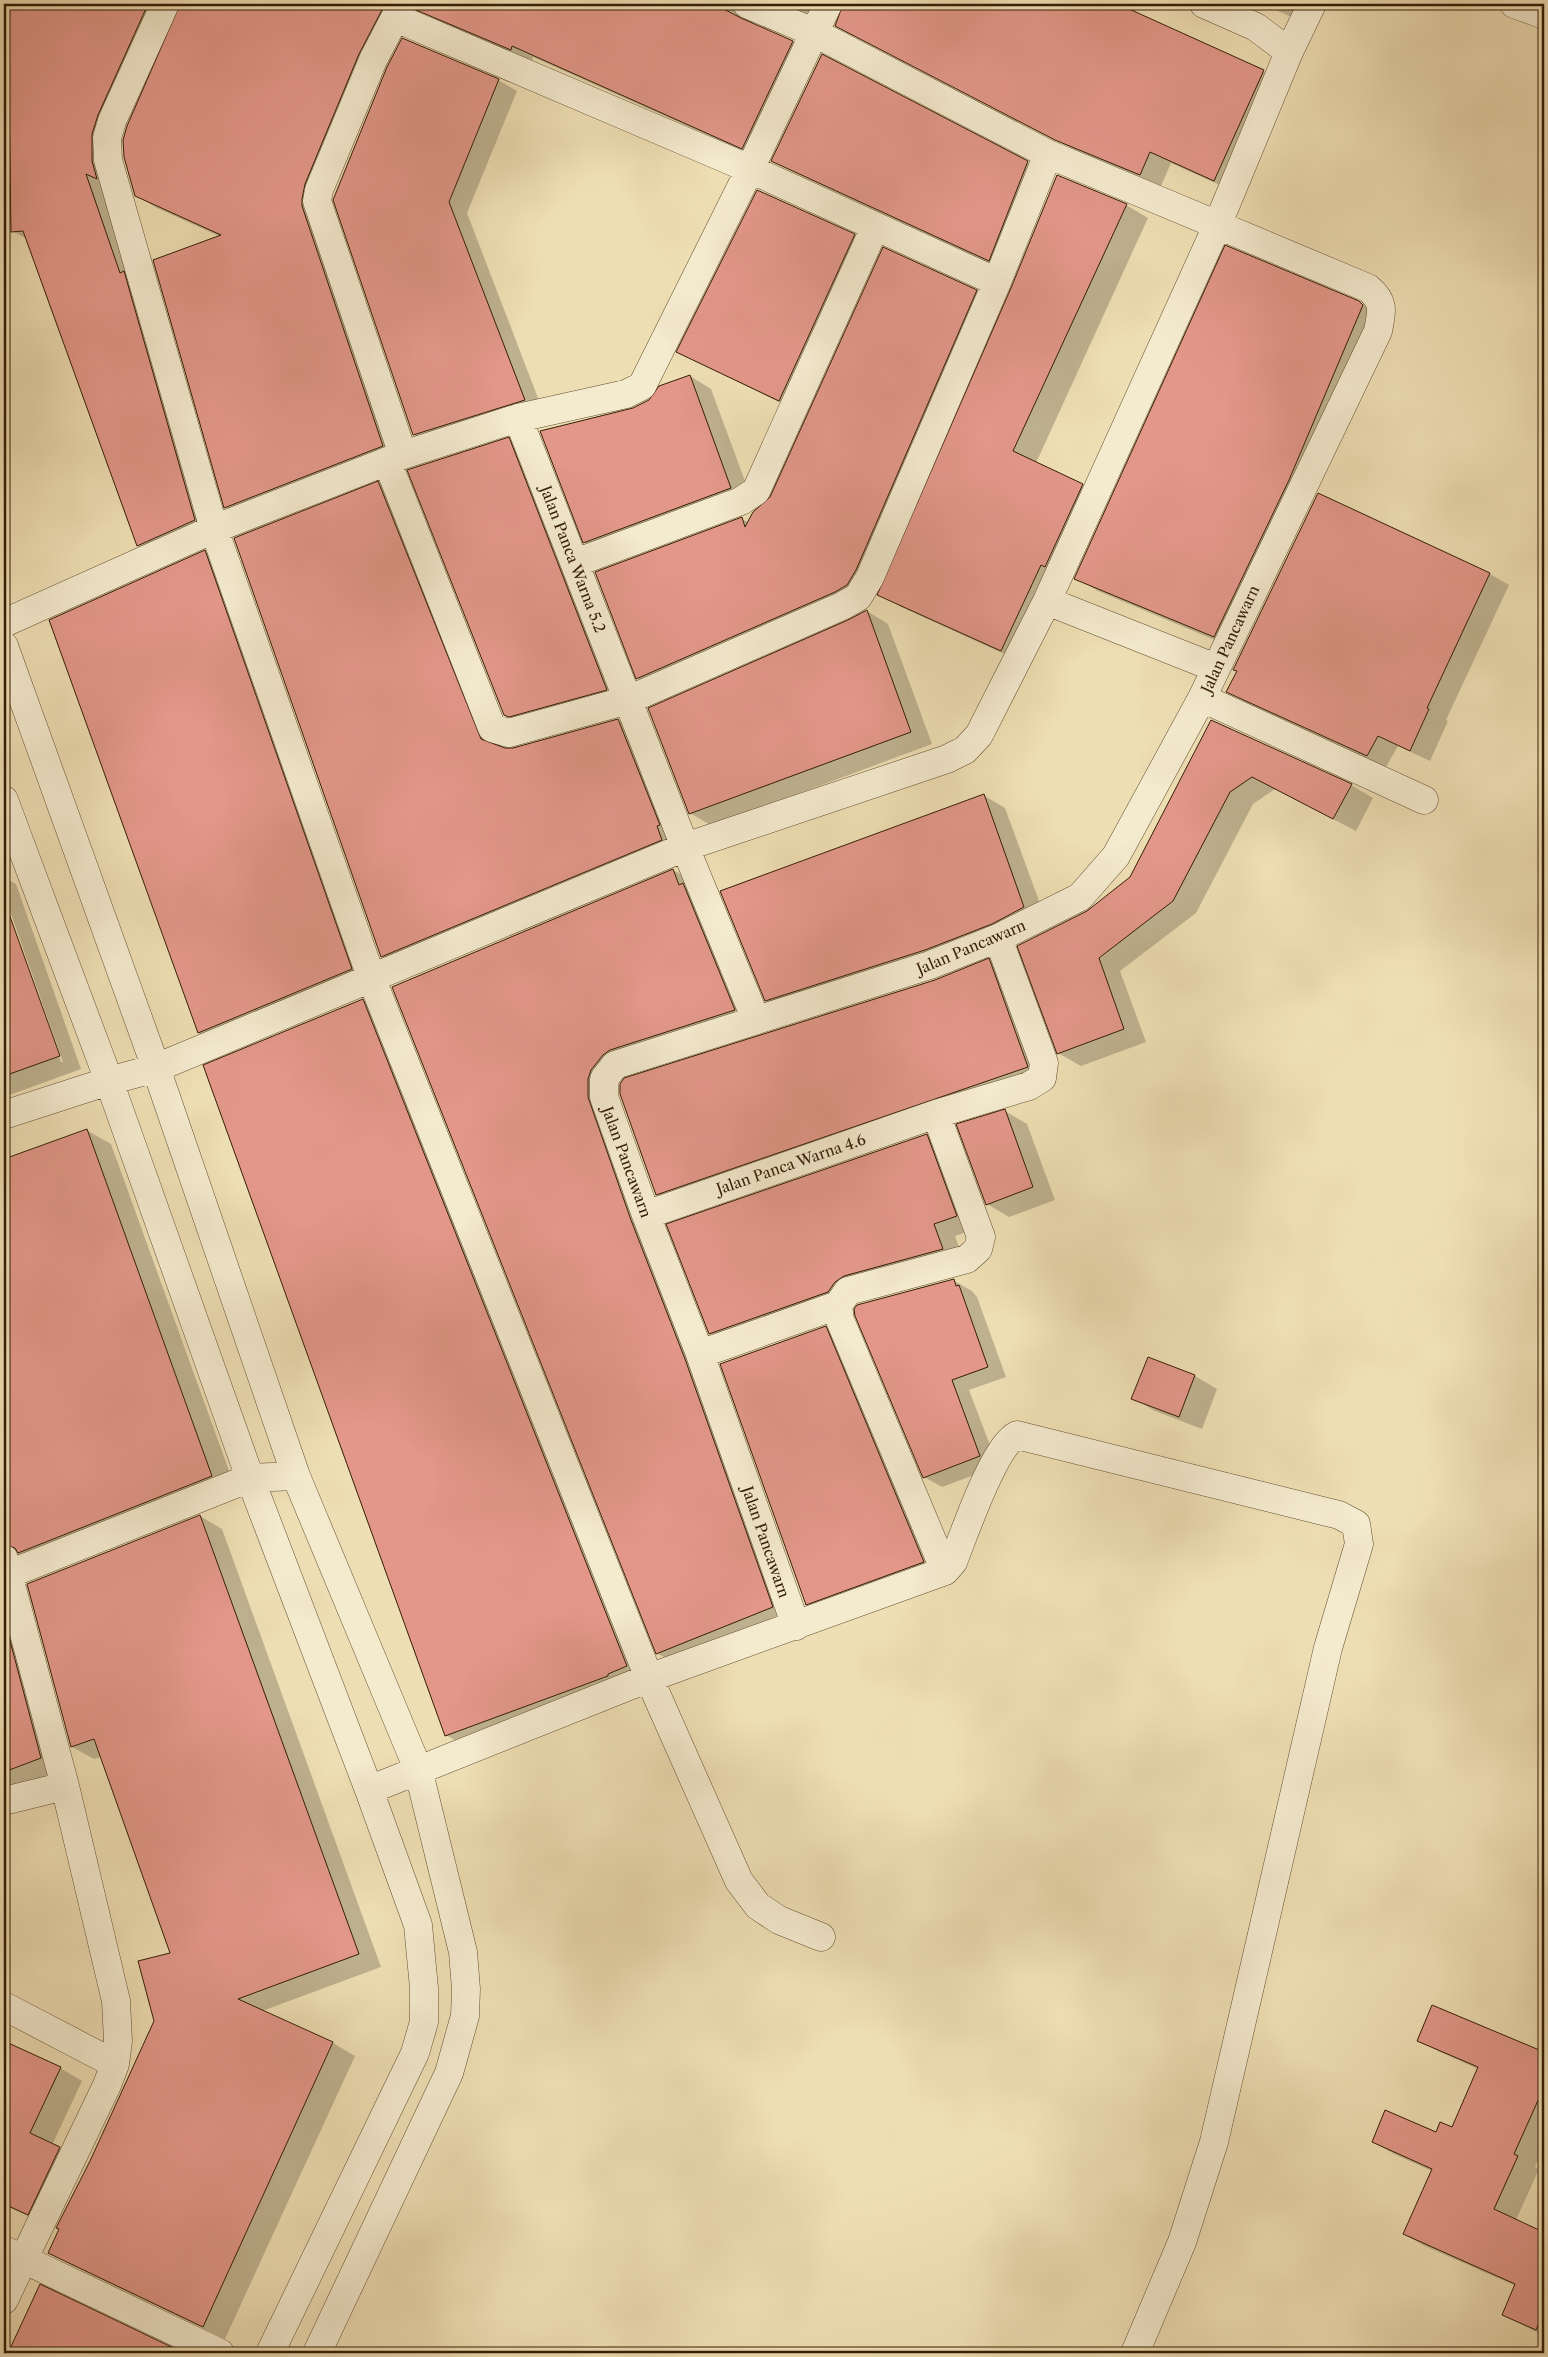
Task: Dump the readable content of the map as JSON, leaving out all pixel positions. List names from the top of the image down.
{
  "streets": {
    "street": ["Jalan Panca Warna 5.2", "Jalan Pancawarn", "Jalan Panca Warna 4.6"]
  },
  "crossings": [
    ["Jalan Panca Warna 5.2", "Jalan Pancawarn"],
    ["Jalan Pancawarn", "Jalan Panca Warna 4.6"]
  ]
}
